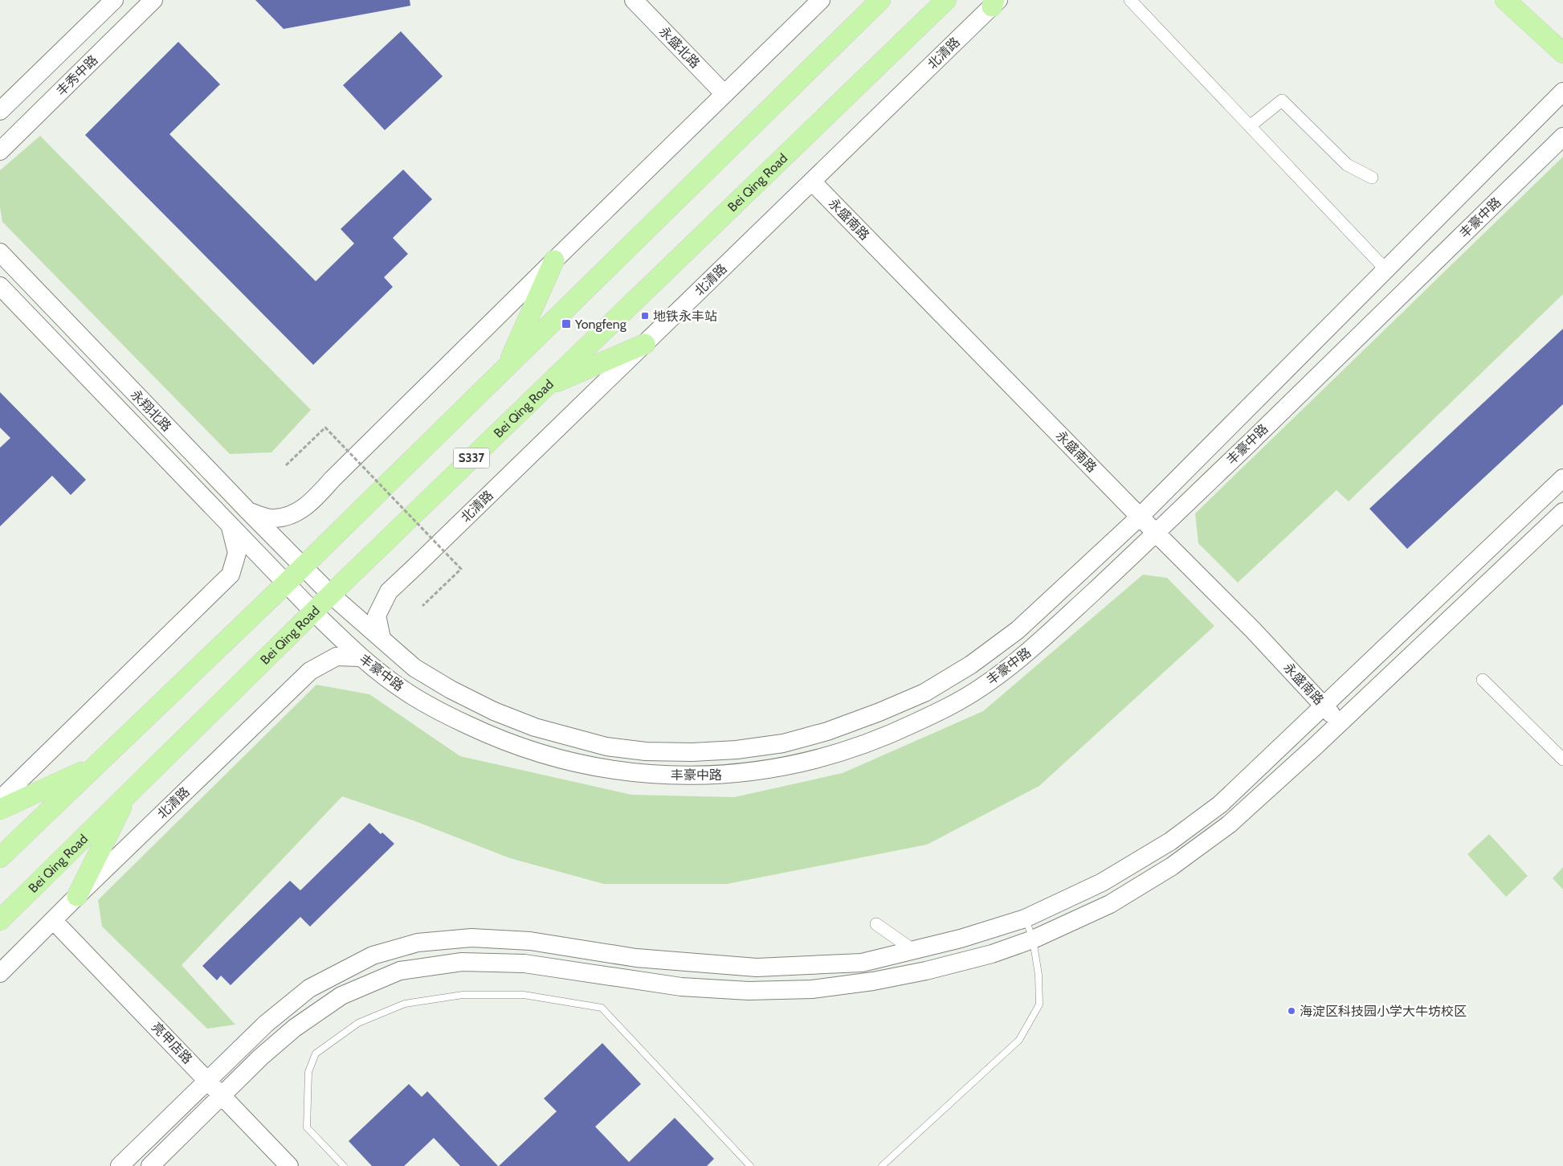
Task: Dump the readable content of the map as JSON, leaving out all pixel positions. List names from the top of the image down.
{
  "streets": {
    "main road": ["Bei Qing Road", "S337"],
    "street": [
      "永盛北路",
      "北清路",
      "丰秀中路",
      "丰豪中路",
      "永盛南路",
      "永翔北路",
      "亮甲店路"
    ]
  },
  "crossings": [
    ["北清路", "丰豪中路"],
    ["北清路", "永盛南路"],
    ["北清路", "亮甲店路"],
    ["Bei Qing Road", "丰豪中路"],
    ["丰豪中路", "永盛南路"],
    ["丰豪中路", "永翔北路"]
  ],
  "places": {
    "transit": ["地铁永丰站", "Yongfeng"],
    "other": ["海淀区科技园小学大牛坊校区"]
  }
}
